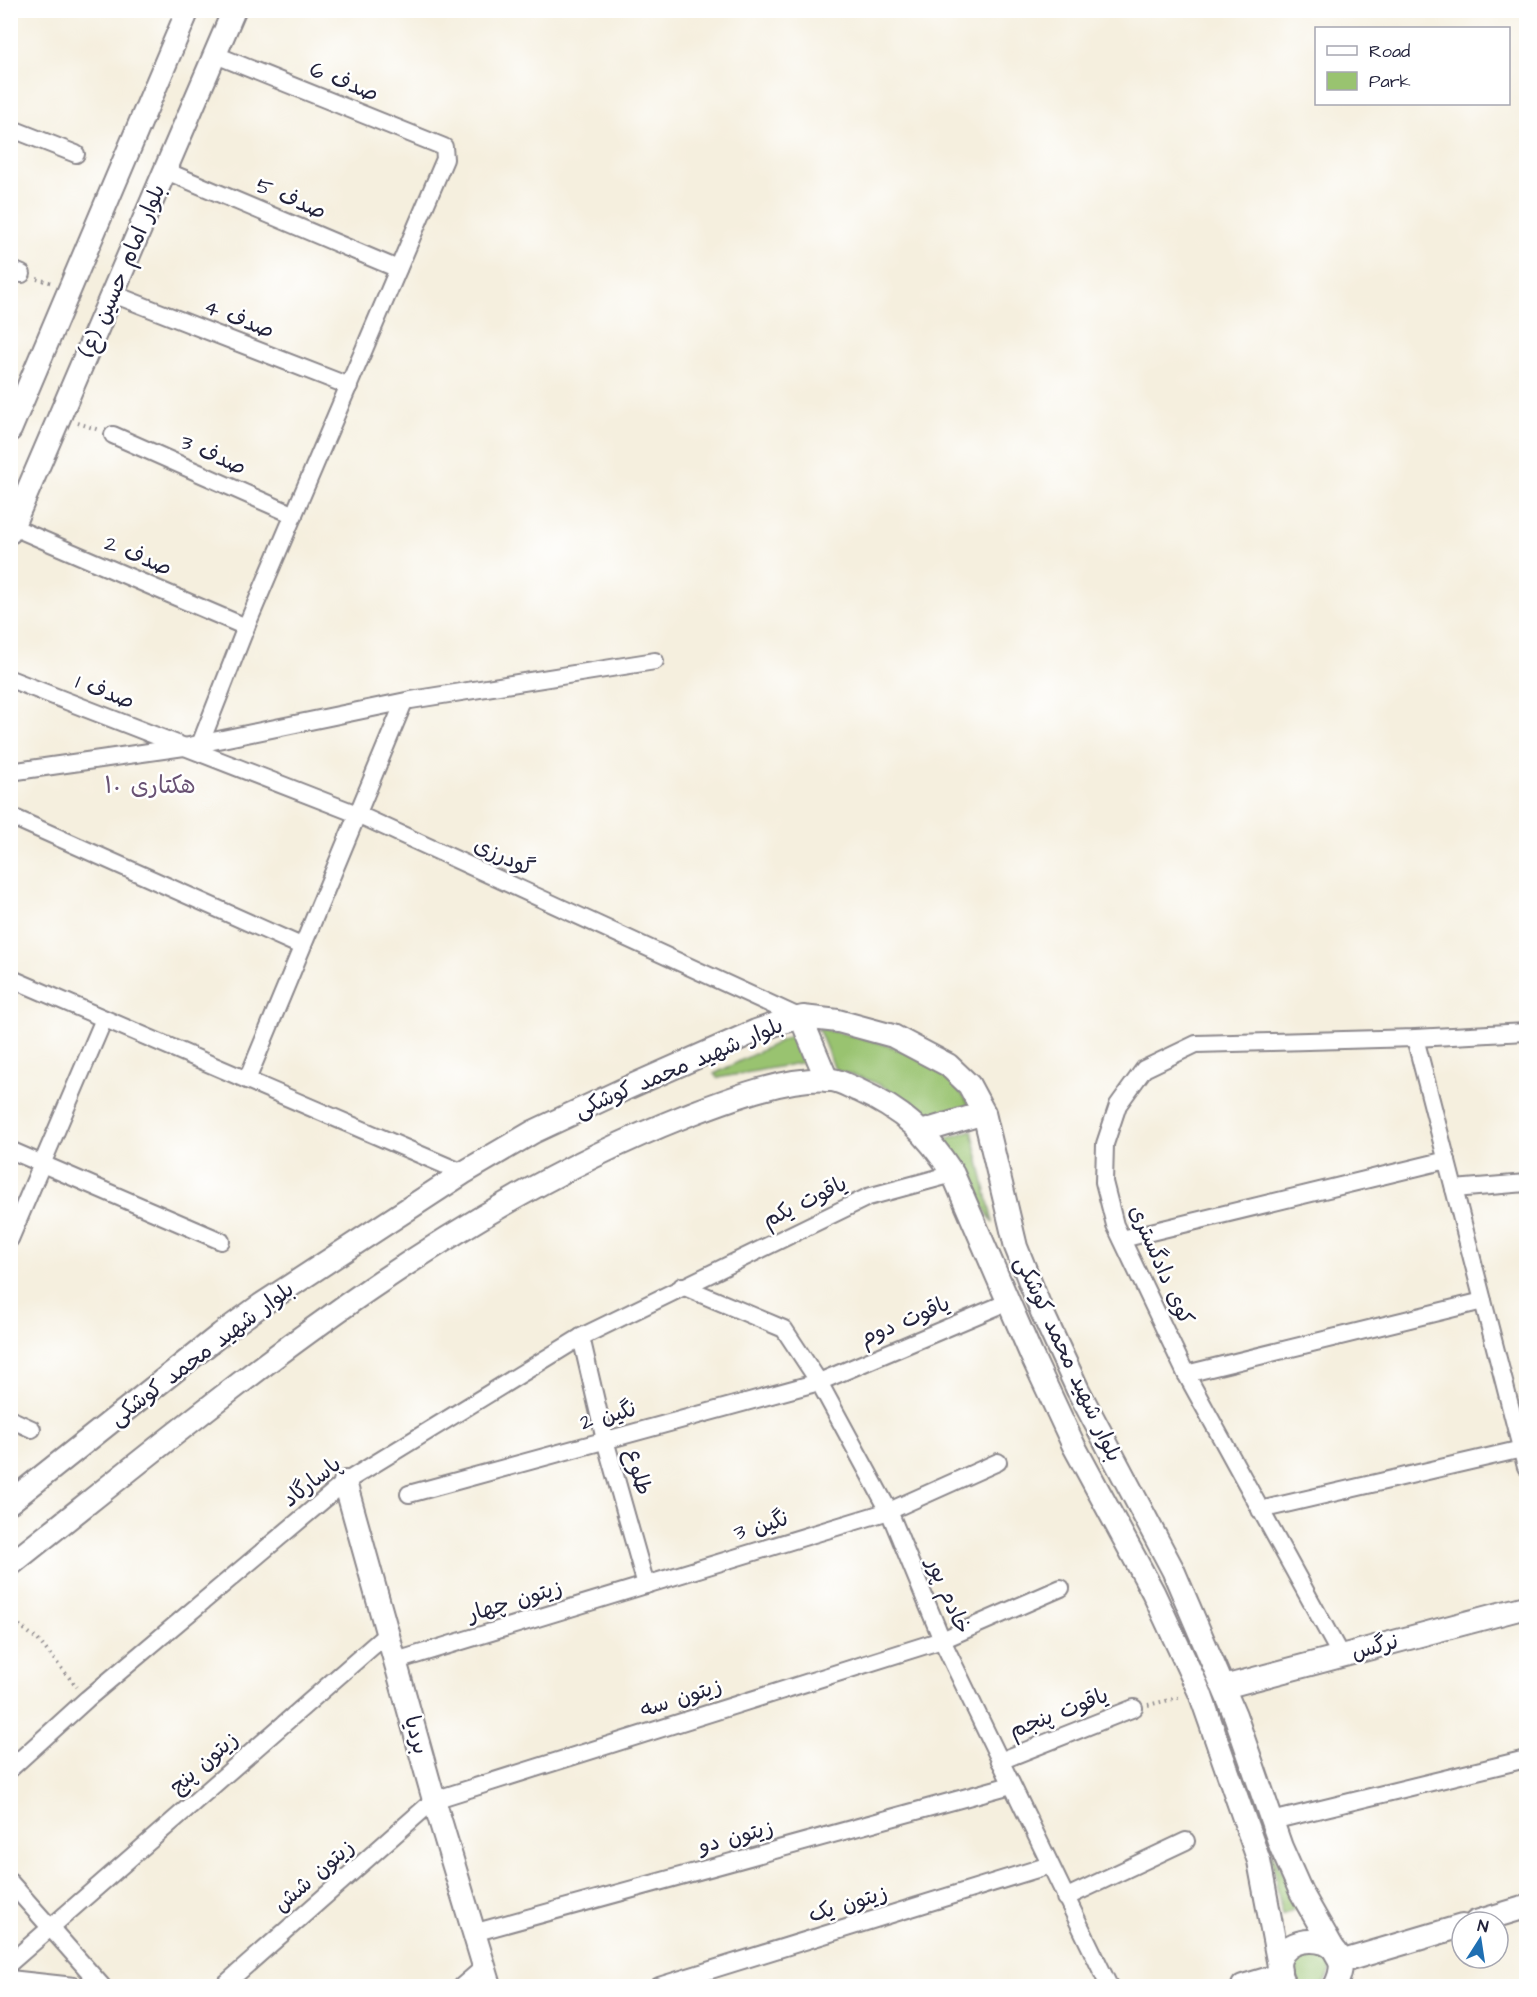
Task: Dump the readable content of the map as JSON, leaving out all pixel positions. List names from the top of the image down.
{
  "streets": {
    "main road": [
      "بلوار امام حسین (ع)",
      "بلوار شهید محمد کوشکی",
      "نرگس",
      "بردیا"
    ],
    "street": [
      "صدف 6",
      "صدف 5",
      "صدف 4",
      "صدف 3",
      "صدف 2",
      "صدف 1",
      "گودرزی",
      "یاقوت یکم",
      "کوی دادگستری",
      "یاقوت دوم",
      "نگین 2",
      "طلوع",
      "پاسارگاد",
      "نگین 3",
      "خادم پور",
      "زیتون چهار",
      "زیتون سه",
      "یاقوت پنجم",
      "زیتون پنج",
      "زیتون دو",
      "زیتون شش",
      "زیتون یک"
    ]
  },
  "crossings": [
    ["صدف 6", "صدف 5"],
    ["صدف 6", "بلوار امام حسین (ع)"],
    ["صدف 5", "بلوار امام حسین (ع)"],
    ["بلوار امام حسین (ع)", "صدف 4"],
    ["بلوار امام حسین (ع)", "صدف 2"],
    ["صدف 1", "گودرزی"],
    ["گودرزی", "بلوار شهید محمد کوشکی"],
    ["بلوار شهید محمد کوشکی", "یاقوت یکم"],
    ["بلوار شهید محمد کوشکی", "یاقوت دوم"],
    ["بلوار شهید محمد کوشکی", "نرگس"],
    ["یاقوت یکم", "پاسارگاد"],
    ["یاقوت یکم", "خادم پور"],
    ["کوی دادگستری", "نرگس"],
    ["یاقوت دوم", "نگین 2"],
    ["یاقوت دوم", "خادم پور"],
    ["نگین 2", "طلوع"],
    ["نگین 2", "خادم پور"],
    ["طلوع", "پاسارگاد"],
    ["طلوع", "نگین 3"],
    ["طلوع", "زیتون چهار"],
    ["پاسارگاد", "خادم پور"],
    ["پاسارگاد", "بردیا"],
    ["نگین 3", "خادم پور"],
    ["نگین 3", "زیتون چهار"],
    ["خادم پور", "زیتون سه"],
    ["خادم پور", "یاقوت پنجم"],
    ["خادم پور", "زیتون دو"],
    ["خادم پور", "زیتون یک"],
    ["زیتون چهار", "بردیا"],
    ["زیتون سه", "بردیا"],
    ["زیتون سه", "زیتون شش"],
    ["بردیا", "زیتون پنج"],
    ["بردیا", "زیتون دو"],
    ["بردیا", "زیتون شش"]
  ],
  "districts": ["۱۰ هکتاری"],
  "legend": ["Road", "Park"],
  "north": "top"
}
